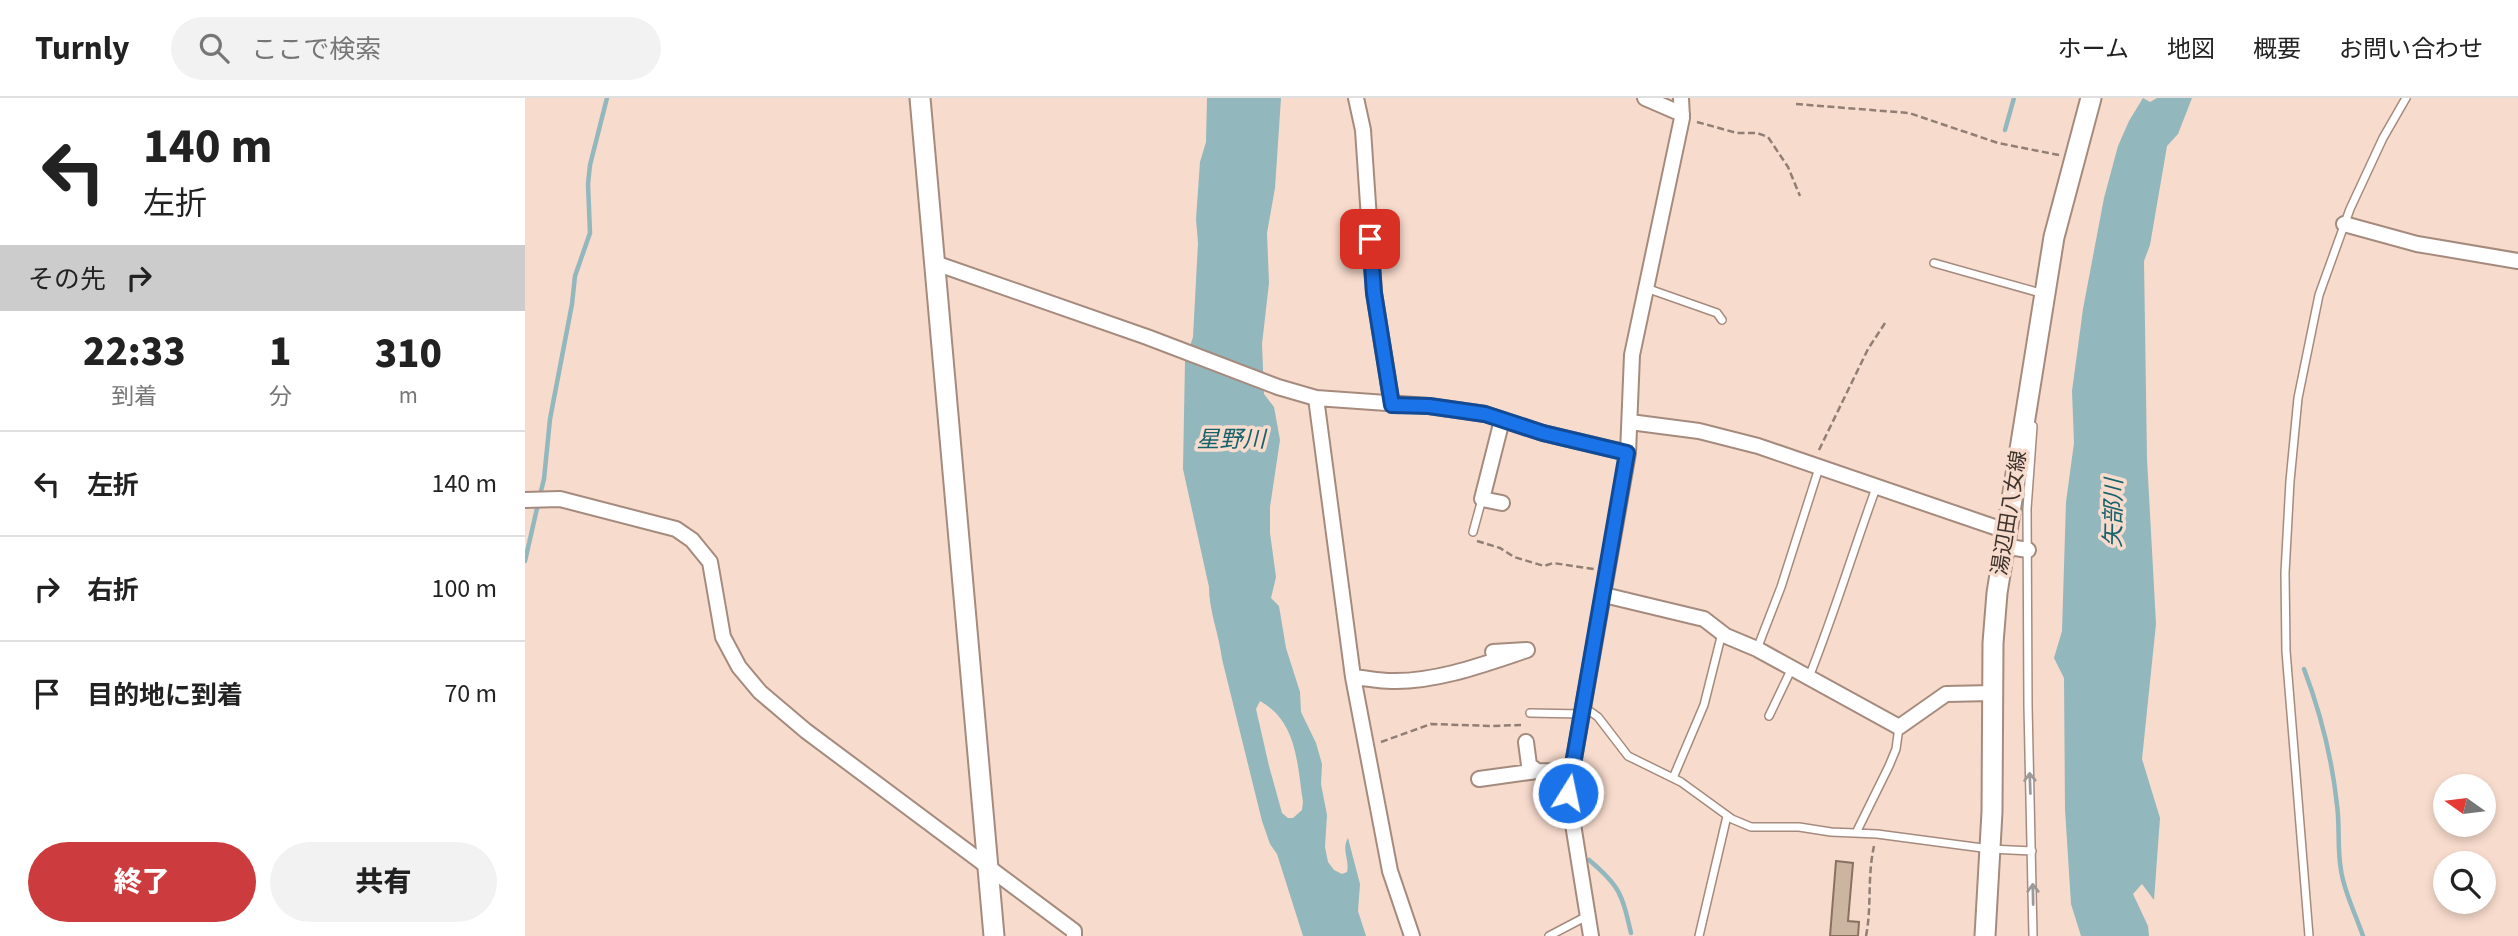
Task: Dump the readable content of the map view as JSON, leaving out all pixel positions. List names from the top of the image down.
{
  "streets": {
    "street": ["湯辺田八女線"]
  },
  "water": ["星野川", "矢部川"],
  "north": "left",
  "page": {
    "header": "Turnly",
    "search": "ここで検索",
    "nav": [
      "ホーム",
      "地図",
      "概要",
      "お問い合わせ"
    ],
    "turn": ["140 m", "左折"],
    "then": "その先",
    "eta": [
      "22:33",
      "到着",
      "1",
      "分",
      "310",
      "m"
    ],
    "list": [
      {
        "name": "左折",
        "value": "140 m"
      },
      {
        "name": "右折",
        "value": "100 m"
      },
      {
        "name": "目的地に到着",
        "value": "70 m"
      }
    ],
    "buttons": ["終了", "共有"]
  }
}
